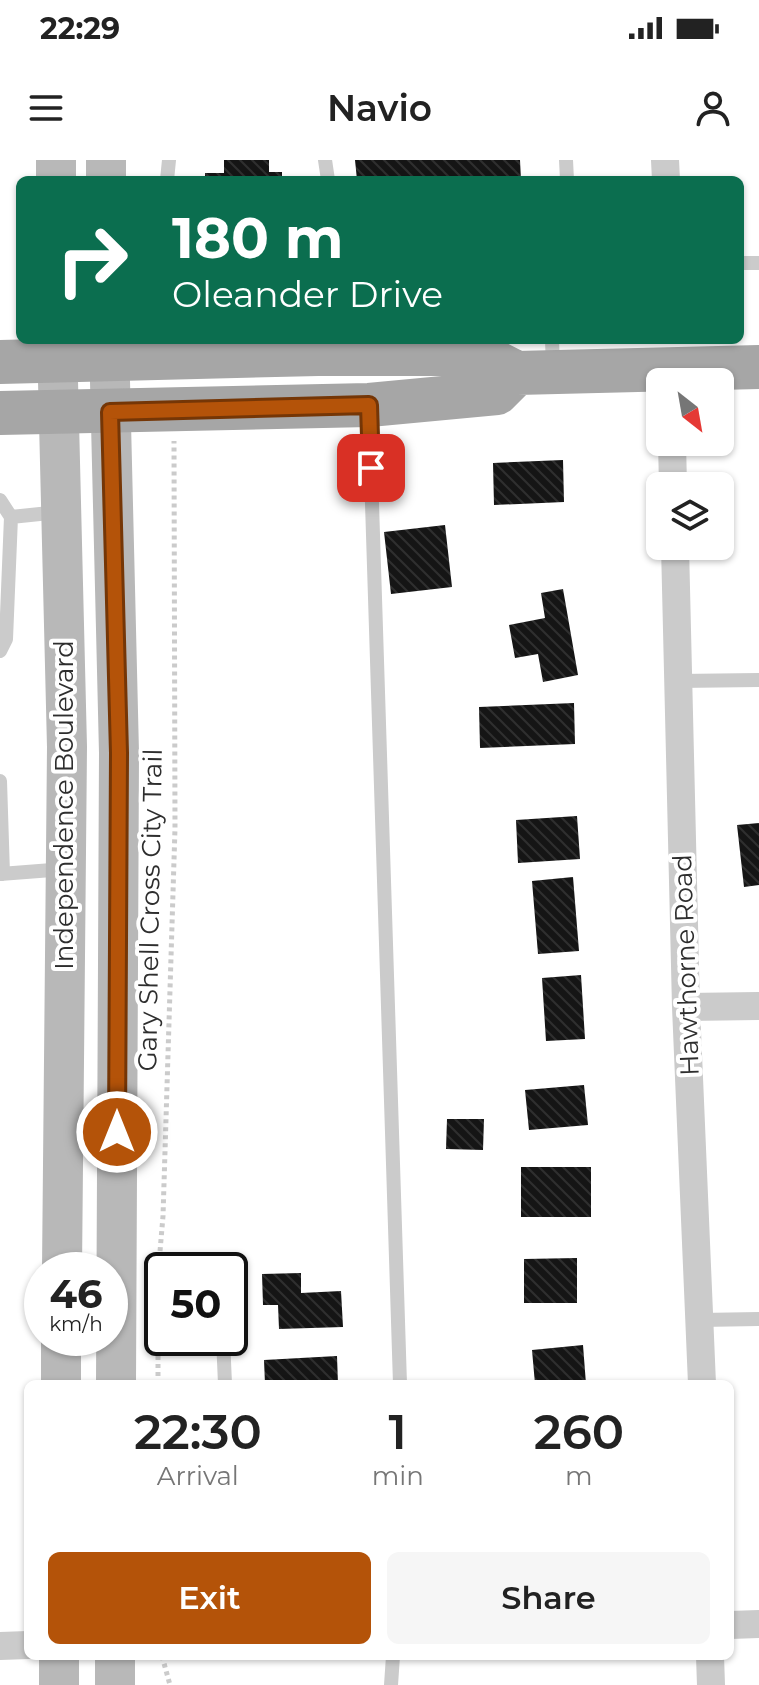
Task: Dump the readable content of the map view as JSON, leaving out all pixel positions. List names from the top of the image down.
{
  "streets": {
    "main road": ["Independence Boulevard"],
    "street": ["Hawthorne Road"],
    "path": ["Gary Shell Cross City Trail"]
  },
  "north": "bottom right",
  "page": {
    "status": "22:29",
    "header": "Navio",
    "turn": ["180 m", "Oleander Drive"],
    "speed": "46 km/h",
    "limit": "50",
    "eta": [
      "22:30",
      "Arrival",
      "1",
      "min",
      "260",
      "m"
    ],
    "buttons": ["Exit", "Share"]
  }
}
